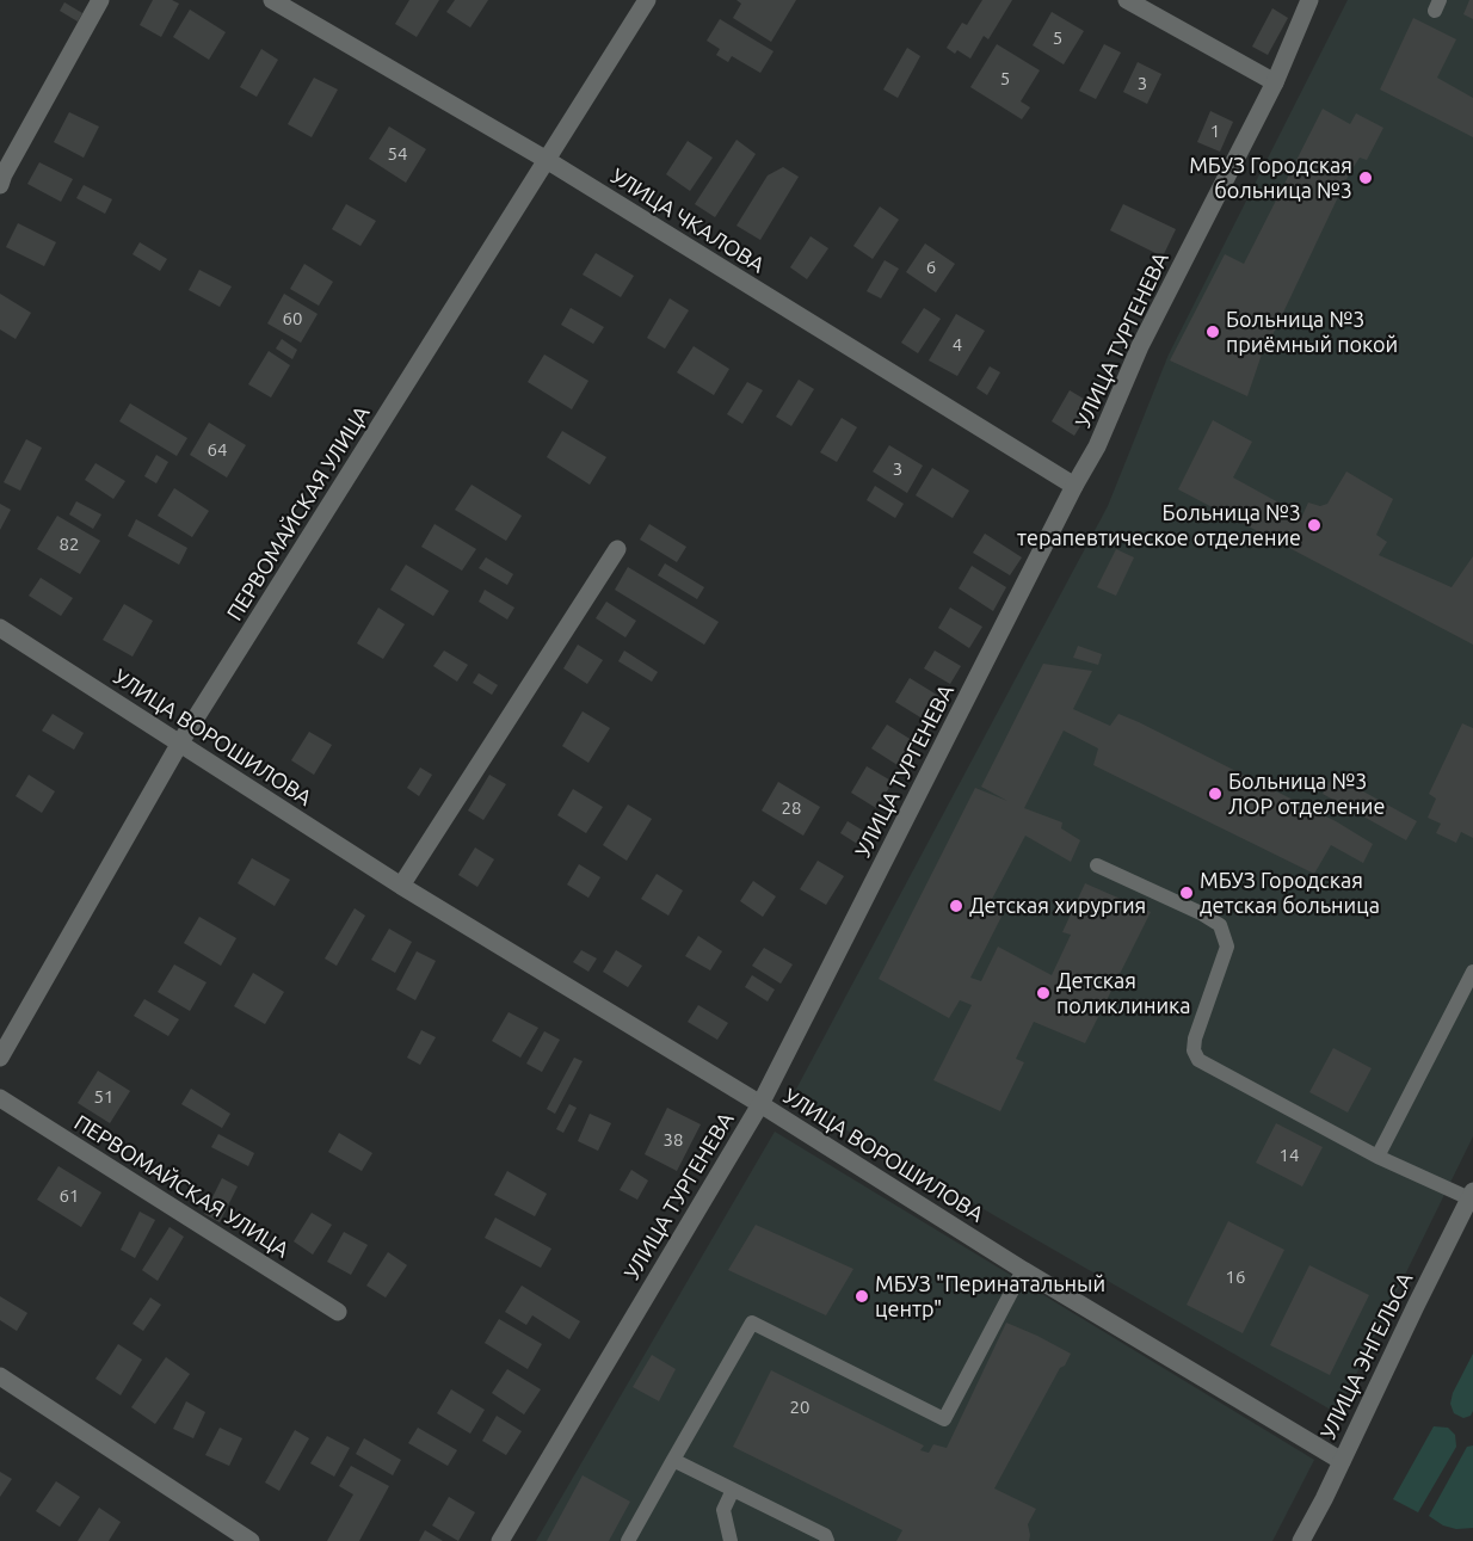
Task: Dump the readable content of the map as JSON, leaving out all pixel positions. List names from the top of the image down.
{
  "streets": {
    "street": [
      "УЛИЦА ЧКАЛОВА",
      "УЛИЦА ТУРГЕНЕВА",
      "ПЕРВОМАЙСКАЯ УЛИЦА",
      "УЛИЦА ВОРОШИЛОВА",
      "УЛИЦА ЭНГЕЛЬСА"
    ]
  },
  "crossings": [
    ["УЛИЦА ЧКАЛОВА", "УЛИЦА ТУРГЕНЕВА"],
    ["УЛИЦА ЧКАЛОВА", "ПЕРВОМАЙСКАЯ УЛИЦА"],
    ["УЛИЦА ТУРГЕНЕВА", "УЛИЦА ВОРОШИЛОВА"],
    ["ПЕРВОМАЙСКАЯ УЛИЦА", "УЛИЦА ВОРОШИЛОВА"],
    ["УЛИЦА ВОРОШИЛОВА", "УЛИЦА ЭНГЕЛЬСА"]
  ],
  "places": [
    "МБУЗ Городская больница №3",
    "Больница №3 приёмный покой",
    "Больница №3 терапевтическое отделение",
    "Больница №3 ЛОР отделение",
    "МБУЗ Городская детская больница",
    "Детская хирургия",
    "Детская поликлиника",
    "МБУЗ \"Перинатальный центр\""
  ],
  "house_numbers": [
    "5",
    "5",
    "3",
    "1",
    "54",
    "6",
    "60",
    "4",
    "64",
    "3",
    "82",
    "28",
    "51",
    "38",
    "14",
    "61",
    "16",
    "20"
  ]
}
